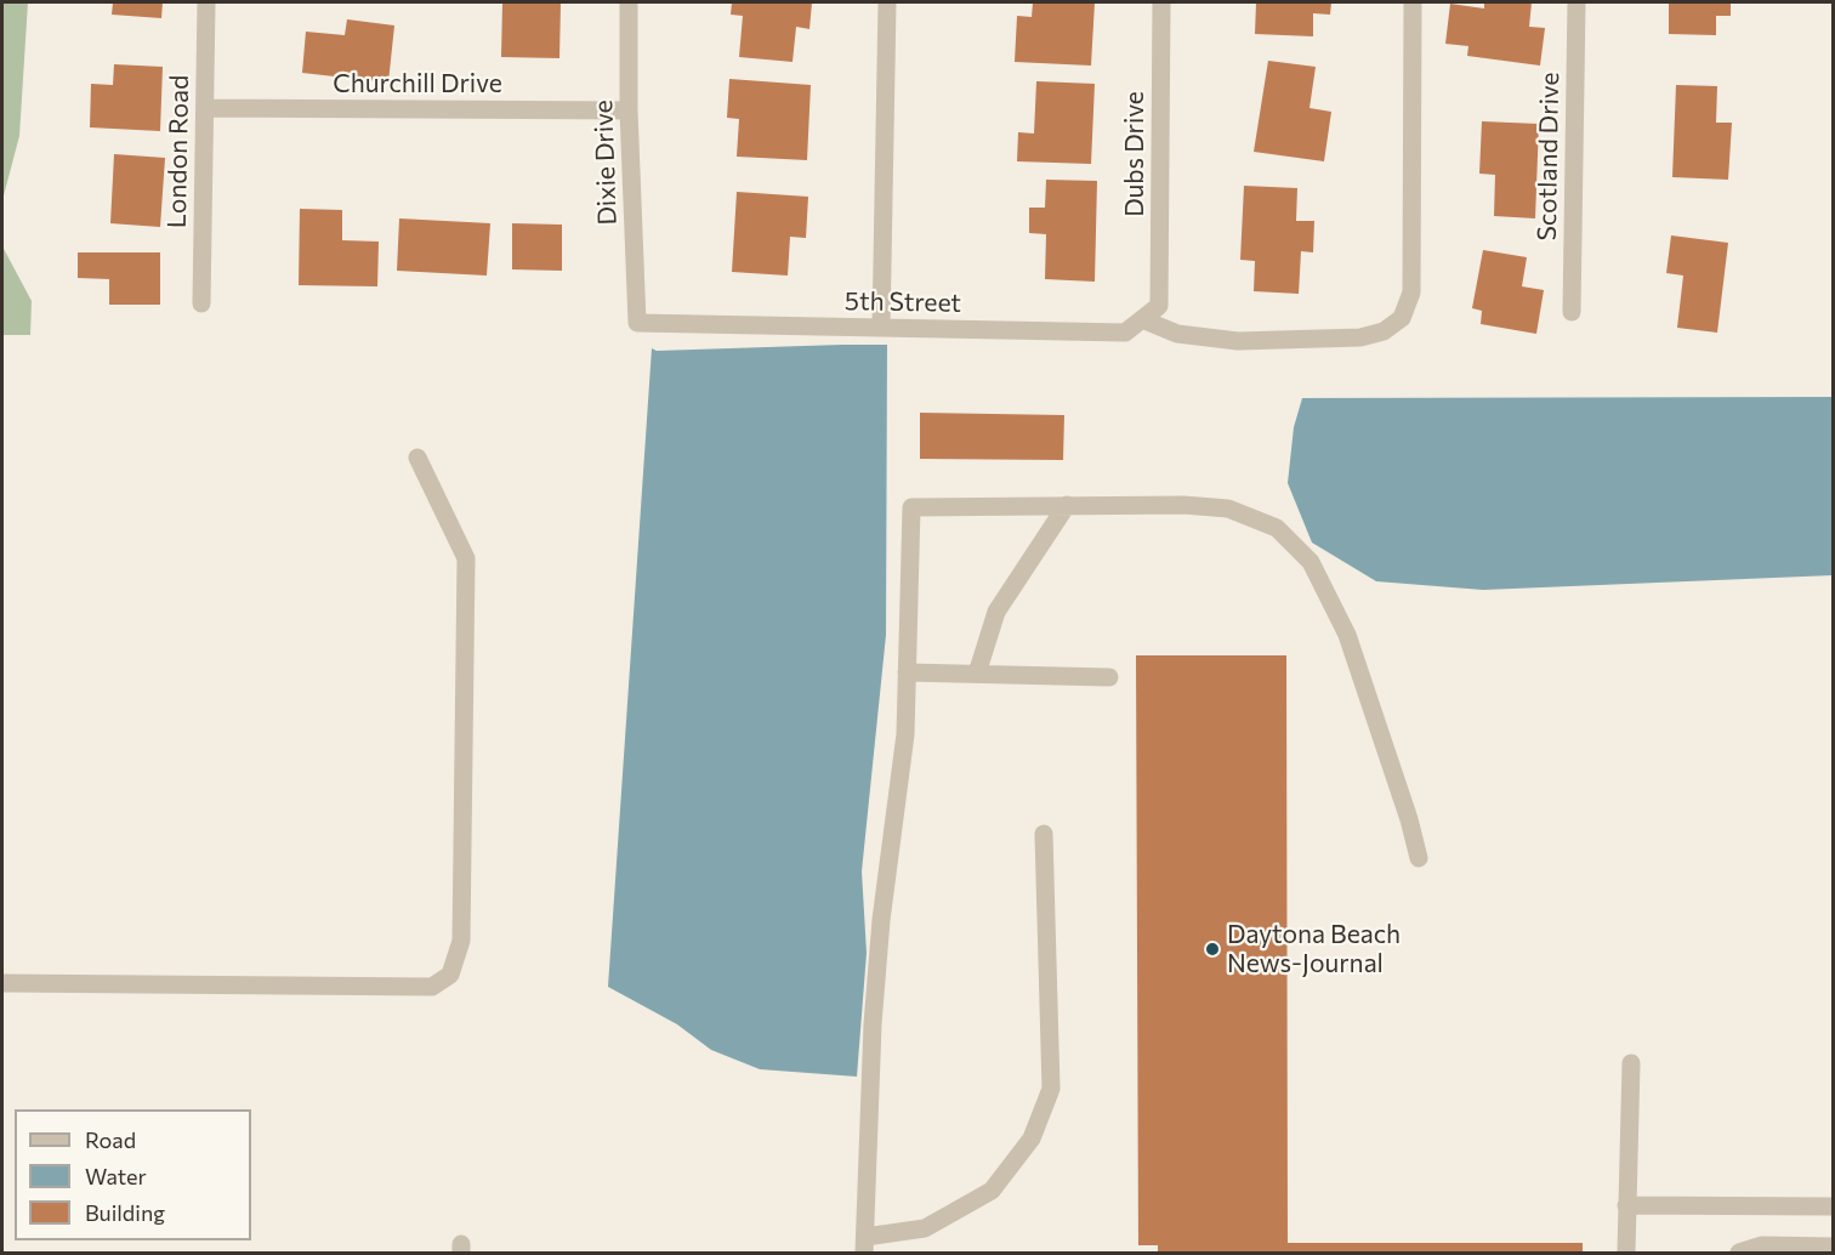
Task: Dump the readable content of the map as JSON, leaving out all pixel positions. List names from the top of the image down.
{
  "streets": {
    "street": [
      "Churchill Drive",
      "London Road",
      "Dubs Drive",
      "Scotland Drive",
      "Dixie Drive",
      "5th Street"
    ]
  },
  "crossings": [
    ["Churchill Drive", "London Road"],
    ["Churchill Drive", "Dixie Drive"],
    ["Dubs Drive", "5th Street"],
    ["Dixie Drive", "5th Street"]
  ],
  "places": ["Daytona Beach News-Journal"],
  "legend": ["Road", "Water", "Building"]
}
